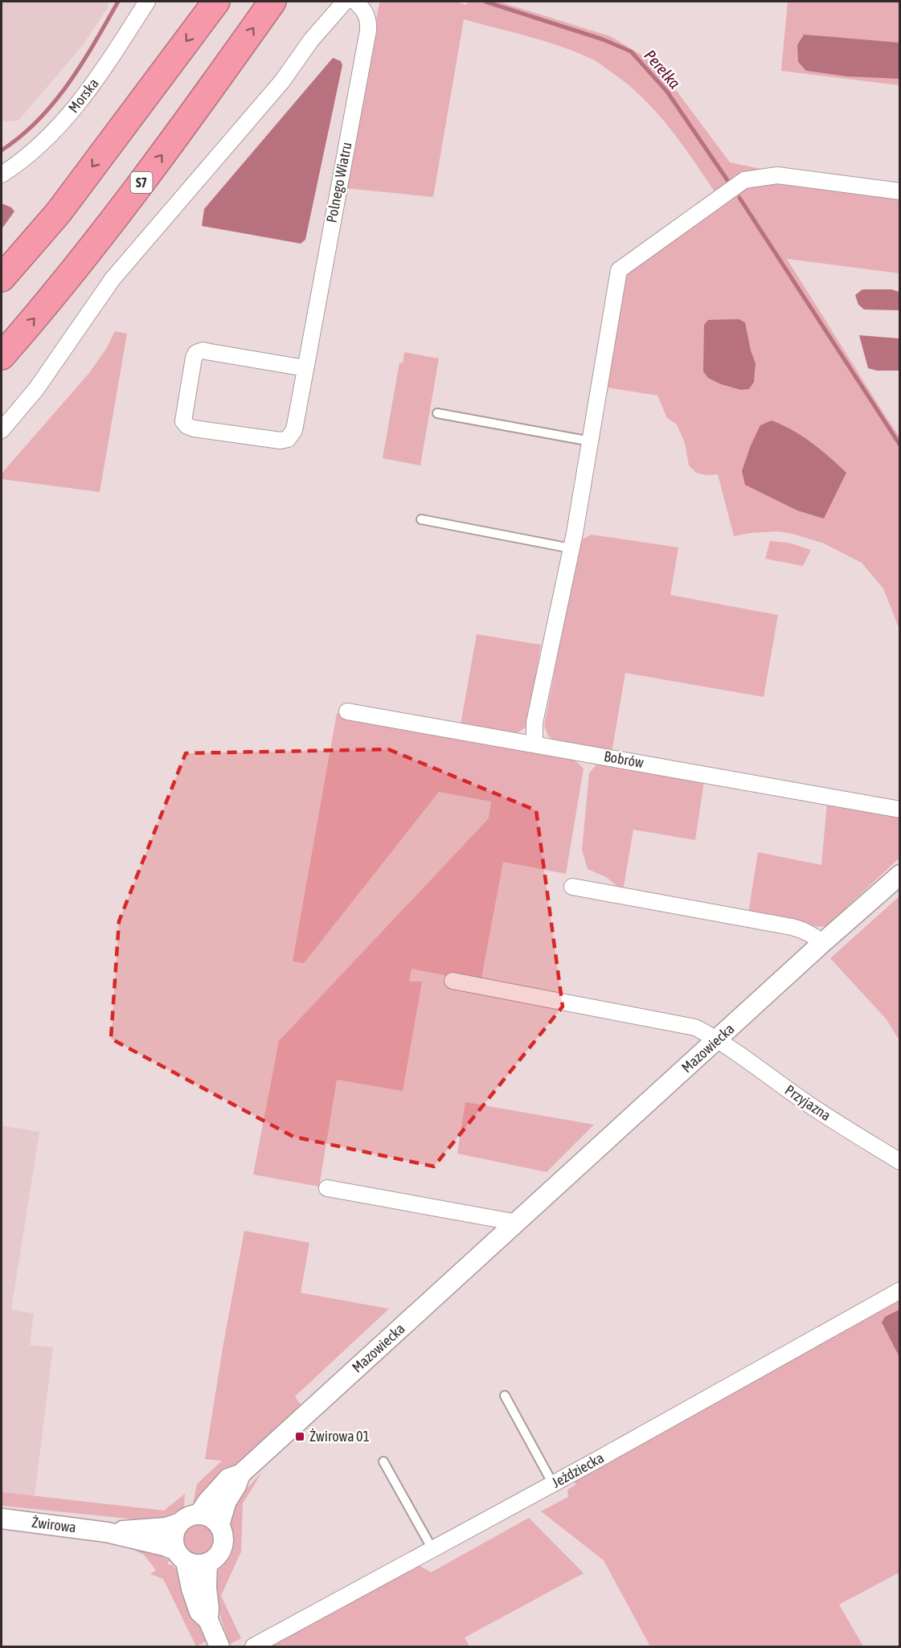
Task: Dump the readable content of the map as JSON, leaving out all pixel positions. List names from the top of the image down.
{
  "streets": {
    "highway": ["S7"],
    "street": [
      "Morska",
      "Polnego Wiatru",
      "Bobrów",
      "Mazowiecka",
      "Przyjazna",
      "Jeździecka",
      "Żwirowa"
    ]
  },
  "crossings": [
    ["Mazowiecka", "Przyjazna"],
    ["Mazowiecka", "Żwirowa"]
  ],
  "water": ["Perełka"],
  "places": {
    "transit": ["Żwirowa 01"]
  }
}
